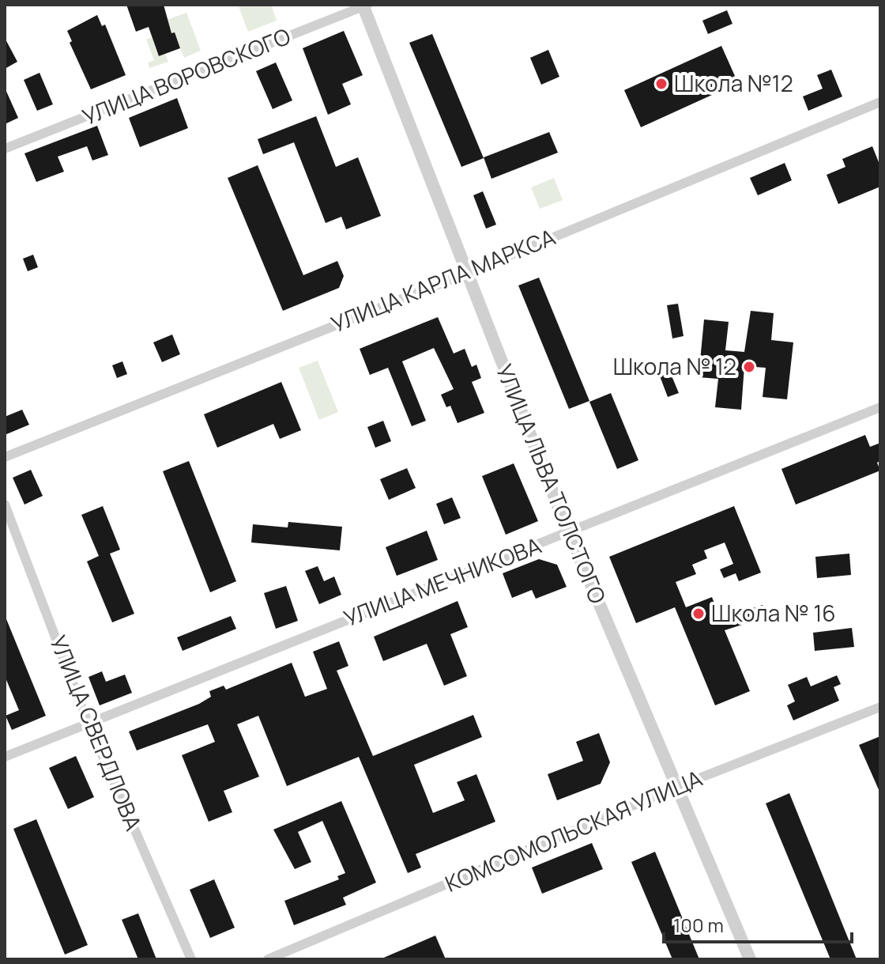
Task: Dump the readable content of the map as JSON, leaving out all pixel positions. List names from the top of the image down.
{
  "streets": {
    "street": [
      "УЛИЦА ВОРОВСКОГО",
      "УЛИЦА КАРЛА МАРКСА",
      "УЛИЦА ЛЬВА ТОЛСТОГО",
      "УЛИЦА МЕЧНИКОВА",
      "УЛИЦА СВЕРДЛОВА",
      "КОМСОМОЛЬСКАЯ УЛИЦА"
    ]
  },
  "crossings": [
    ["УЛИЦА ВОРОВСКОГО", "УЛИЦА ЛЬВА ТОЛСТОГО"],
    ["УЛИЦА КАРЛА МАРКСА", "УЛИЦА ЛЬВА ТОЛСТОГО"],
    ["УЛИЦА ЛЬВА ТОЛСТОГО", "УЛИЦА МЕЧНИКОВА"],
    ["УЛИЦА ЛЬВА ТОЛСТОГО", "КОМСОМОЛЬСКАЯ УЛИЦА"],
    ["УЛИЦА МЕЧНИКОВА", "УЛИЦА СВЕРДЛОВА"]
  ],
  "places": ["Школа №12", "Школа № 12", "Школа № 16"],
  "scale_bar": "100 m"
}
